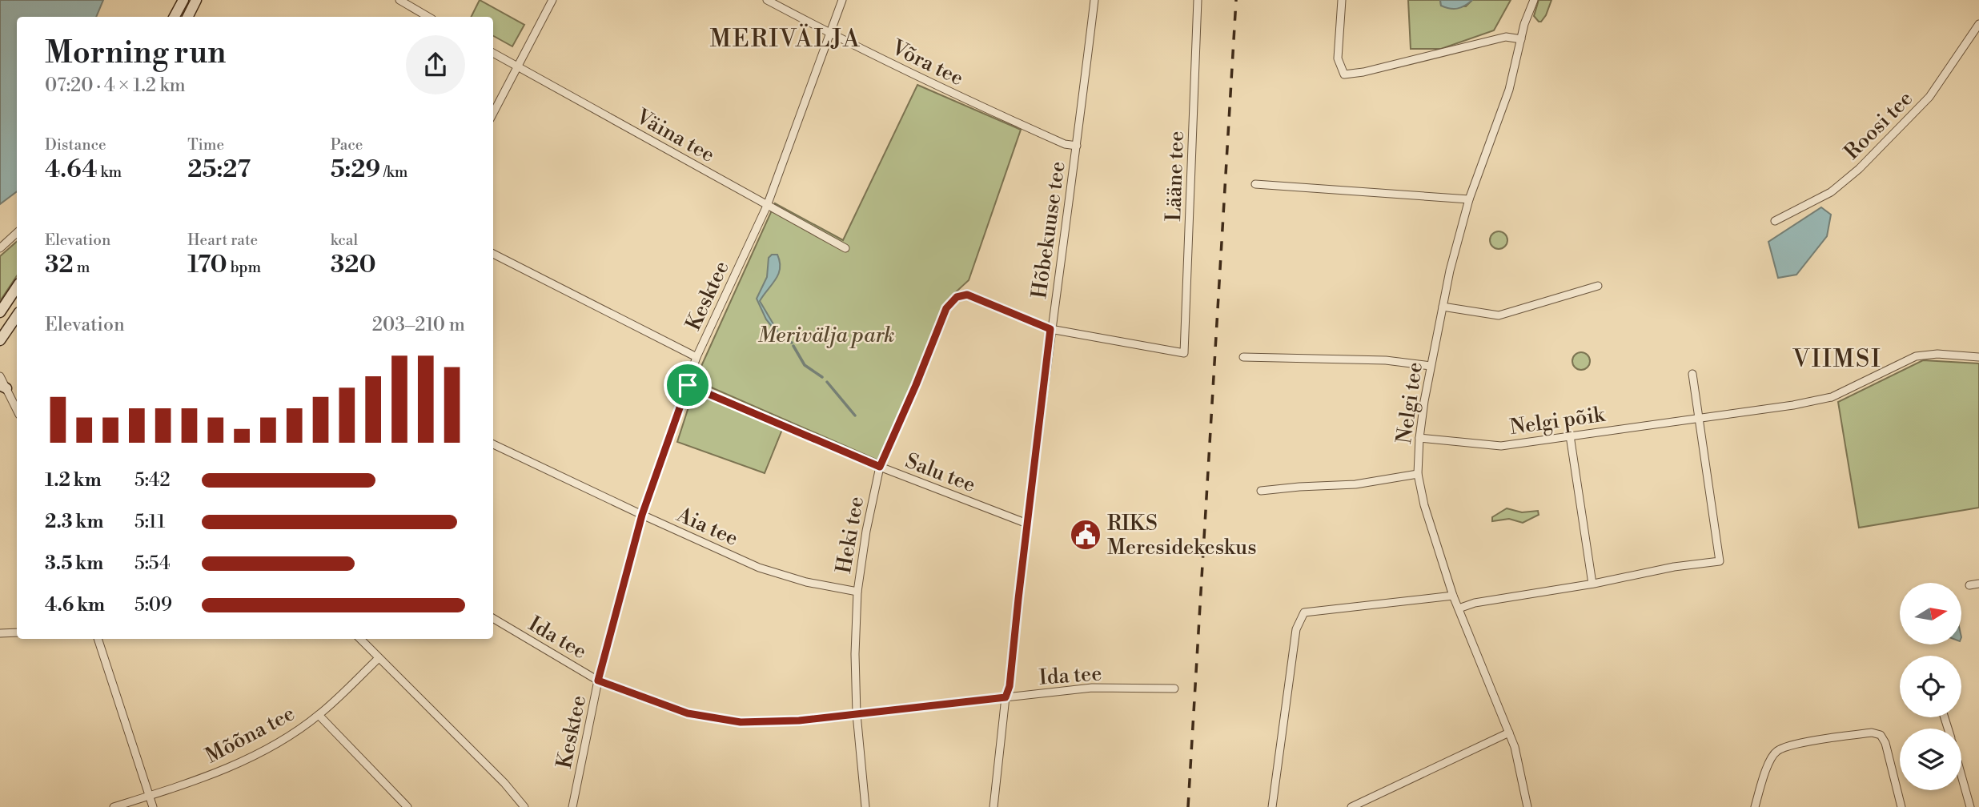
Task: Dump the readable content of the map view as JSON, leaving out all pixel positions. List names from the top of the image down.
{
  "streets": {
    "street": [
      "Võra tee",
      "Roosi tee",
      "Väina tee",
      "Lääne tee",
      "Hõbekuuse tee",
      "Kesktee",
      "Nelgi tee",
      "Nelgi põik",
      "Salu tee",
      "Aia tee",
      "Heki tee",
      "Ida tee",
      "Mõõna tee"
    ]
  },
  "crossings": [
    ["Võra tee", "Hõbekuuse tee"],
    ["Võra tee", "Kesktee"],
    ["Väina tee", "Kesktee"],
    ["Lääne tee", "Hõbekuuse tee"],
    ["Lääne tee", "Heki tee"],
    ["Hõbekuuse tee", "Salu tee"],
    ["Hõbekuuse tee", "Heki tee"],
    ["Hõbekuuse tee", "Ida tee"],
    ["Kesktee", "Salu tee"],
    ["Kesktee", "Aia tee"],
    ["Kesktee", "Ida tee"],
    ["Nelgi tee", "Nelgi põik"],
    ["Salu tee", "Heki tee"],
    ["Aia tee", "Heki tee"],
    ["Heki tee", "Ida tee"]
  ],
  "districts": ["MERIVÄLJA", "VIIMSI"],
  "parks": ["Merivälja park"],
  "places": {
    "public building": ["RIKS Meresidekeskus"]
  },
  "north": "right",
  "page": {
    "heading": ["Morning run", "07:20 · 4 × 1.2 km"],
    "stats": [
      ["Distance", "4.64 km"],
      ["Time", "25:27"],
      ["Pace", "5:29 /km"],
      ["Elevation", "32 m"],
      ["Heart rate", "170 bpm"],
      ["kcal", "320"]
    ],
    "chart": ["Elevation", "203–210 m"],
    "list": [
      {
        "name": "1.2 km",
        "note": "5:42"
      },
      {
        "name": "2.3 km",
        "note": "5:11"
      },
      {
        "name": "3.5 km",
        "note": "5:54"
      },
      {
        "name": "4.6 km",
        "note": "5:09"
      }
    ]
  }
}
